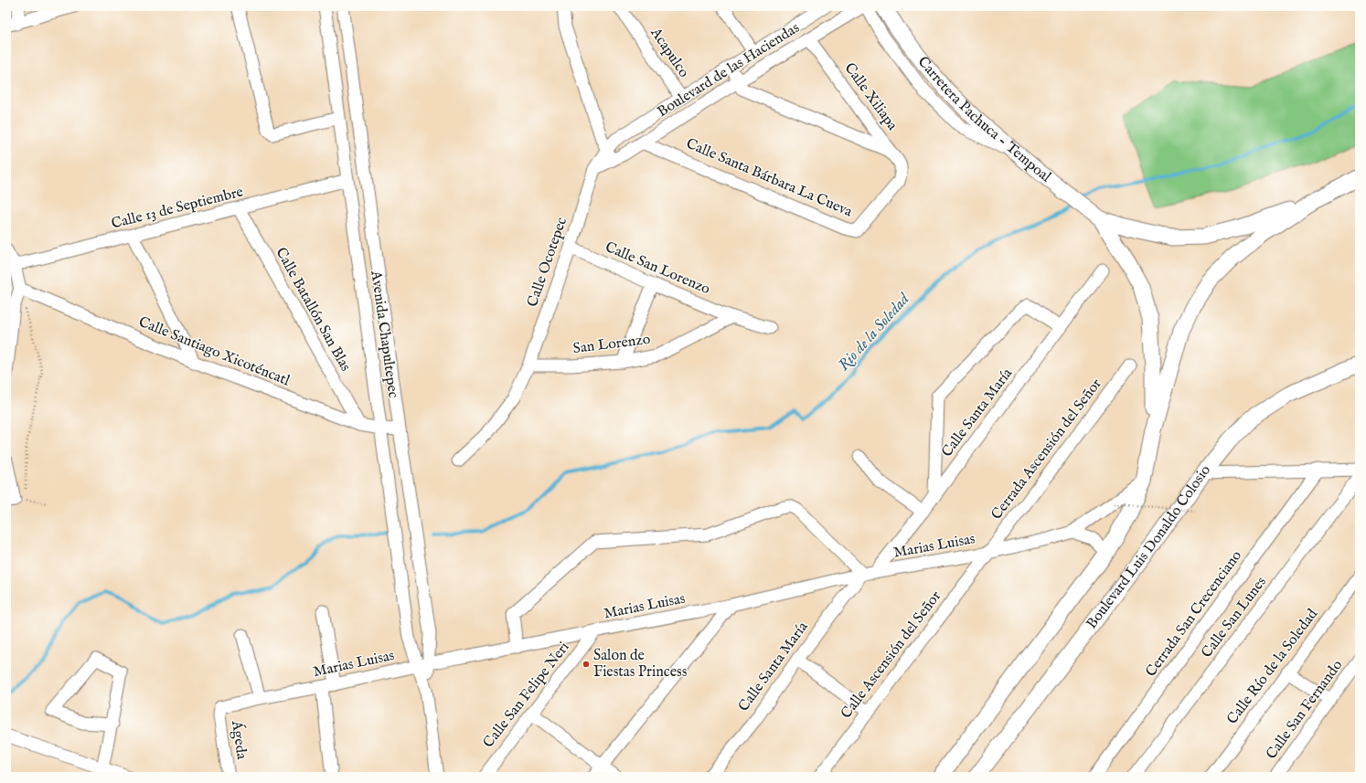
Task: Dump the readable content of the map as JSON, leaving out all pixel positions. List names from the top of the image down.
{
  "streets": {
    "main road": ["Carretera Pachuca - Tempoal", "Boulevard Luis Donaldo Colosio"],
    "street": [
      "Acapulco",
      "Boulevard de las Haciendas",
      "Calle Xiliapa",
      "Calle Santa Bárbara La Cueva",
      "Calle 13 de Septiembre",
      "Calle Ocotepec",
      "Calle San Lorenzo",
      "Calle Batallón San Blas",
      "Avenida Chapultepec",
      "San Lorenzo",
      "Calle Santiago Xicoténcatl",
      "Calle Santa María",
      "Cerrada Ascensión del Señor",
      "Marias Luisas",
      "Cerrada San Crecenciano",
      "Calle San Lunes",
      "Calle Ascensión del Señor",
      "Calle Río de la Soledad",
      "Calle San Felipe Neri",
      "Calle San Fernando",
      "Ágeda"
    ]
  },
  "crossings": [
    ["Acapulco", "Boulevard de las Haciendas"],
    ["Boulevard de las Haciendas", "Calle Xiliapa"],
    ["Boulevard de las Haciendas", "Calle Santa Bárbara La Cueva"],
    ["Boulevard de las Haciendas", "Calle Ocotepec"],
    ["Calle Xiliapa", "Calle Santa Bárbara La Cueva"],
    ["Calle 13 de Septiembre", "Calle Batallón San Blas"],
    ["Calle 13 de Septiembre", "Avenida Chapultepec"],
    ["Calle Ocotepec", "Calle San Lorenzo"],
    ["Calle Ocotepec", "San Lorenzo"],
    ["Calle San Lorenzo", "San Lorenzo"],
    ["Calle Batallón San Blas", "Calle Santiago Xicoténcatl"],
    ["Avenida Chapultepec", "Calle Santiago Xicoténcatl"],
    ["Avenida Chapultepec", "Marias Luisas"],
    ["Calle Santa María", "Marias Luisas"],
    ["Cerrada Ascensión del Señor", "Marias Luisas"],
    ["Cerrada Ascensión del Señor", "Calle Ascensión del Señor"],
    ["Marias Luisas", "Calle Ascensión del Señor"],
    ["Marias Luisas", "Calle San Felipe Neri"],
    ["Marias Luisas", "Ágeda"]
  ],
  "water": ["Rio de la Soledad"],
  "places": ["Salon de Fiestas Princess"]
}
